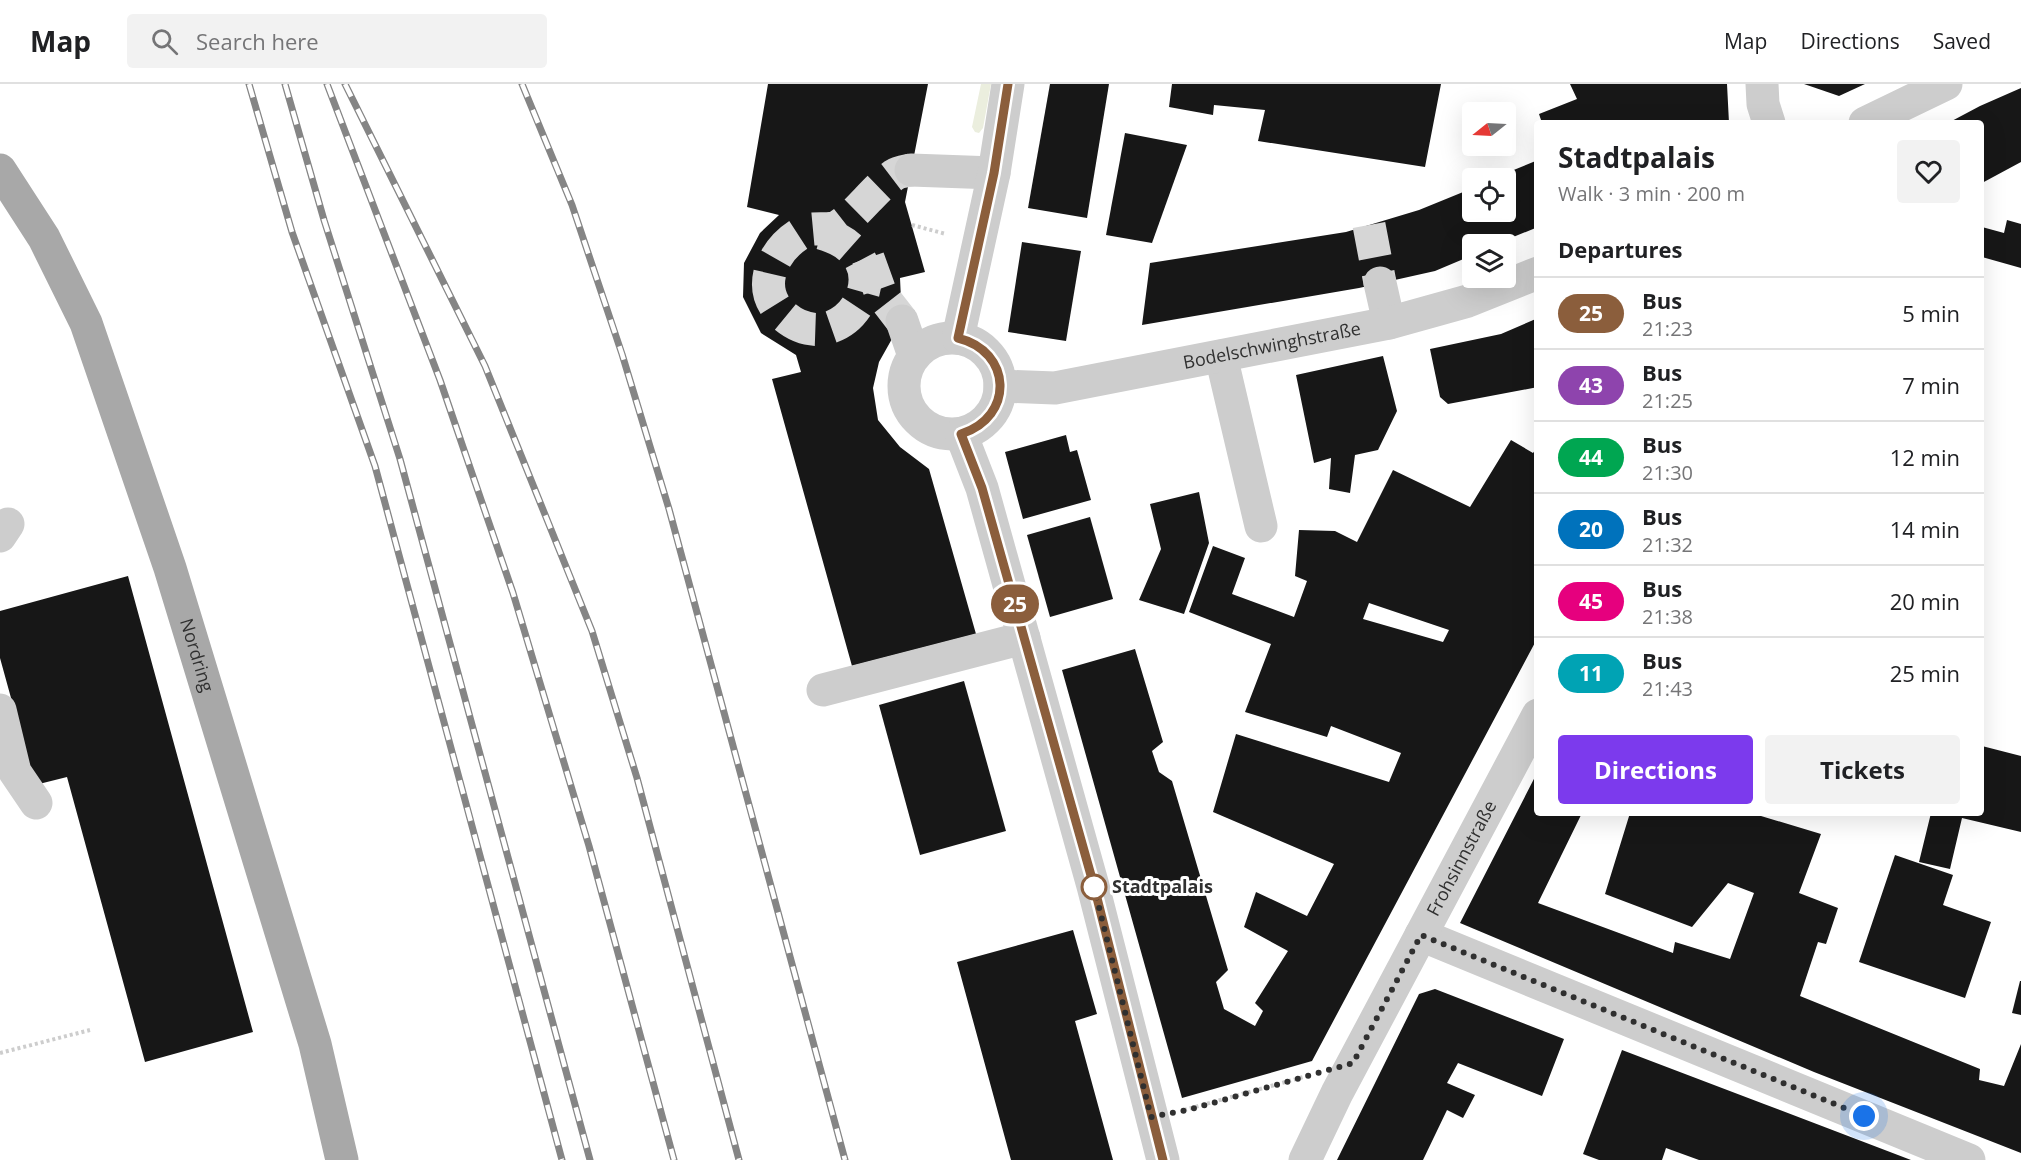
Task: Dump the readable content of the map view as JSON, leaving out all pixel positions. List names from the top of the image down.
{
  "streets": {
    "main road": ["Nordring"],
    "street": ["Bodelschwinghstraße", "Frohsinnstraße"]
  },
  "places": ["Stadtpalais"],
  "lines": ["bus line 25"],
  "north": "left",
  "page": {
    "header": "Map",
    "search": "Search here",
    "nav": ["Map", "Directions", "Saved"],
    "on_map": "25",
    "heading": [
      ["Stadtpalais", "Walk · 3 min · 200 m"],
      "Departures"
    ],
    "list": [
      {
        "mark": "25",
        "name": "Bus",
        "note": "21:23",
        "value": "5 min"
      },
      {
        "mark": "43",
        "name": "Bus",
        "note": "21:25",
        "value": "7 min"
      },
      {
        "mark": "44",
        "name": "Bus",
        "note": "21:30",
        "value": "12 min"
      },
      {
        "mark": "20",
        "name": "Bus",
        "note": "21:32",
        "value": "14 min"
      },
      {
        "mark": "45",
        "name": "Bus",
        "note": "21:38",
        "value": "20 min"
      },
      {
        "mark": "11",
        "name": "Bus",
        "note": "21:43",
        "value": "25 min"
      }
    ],
    "buttons": ["Directions", "Tickets"]
  }
}
